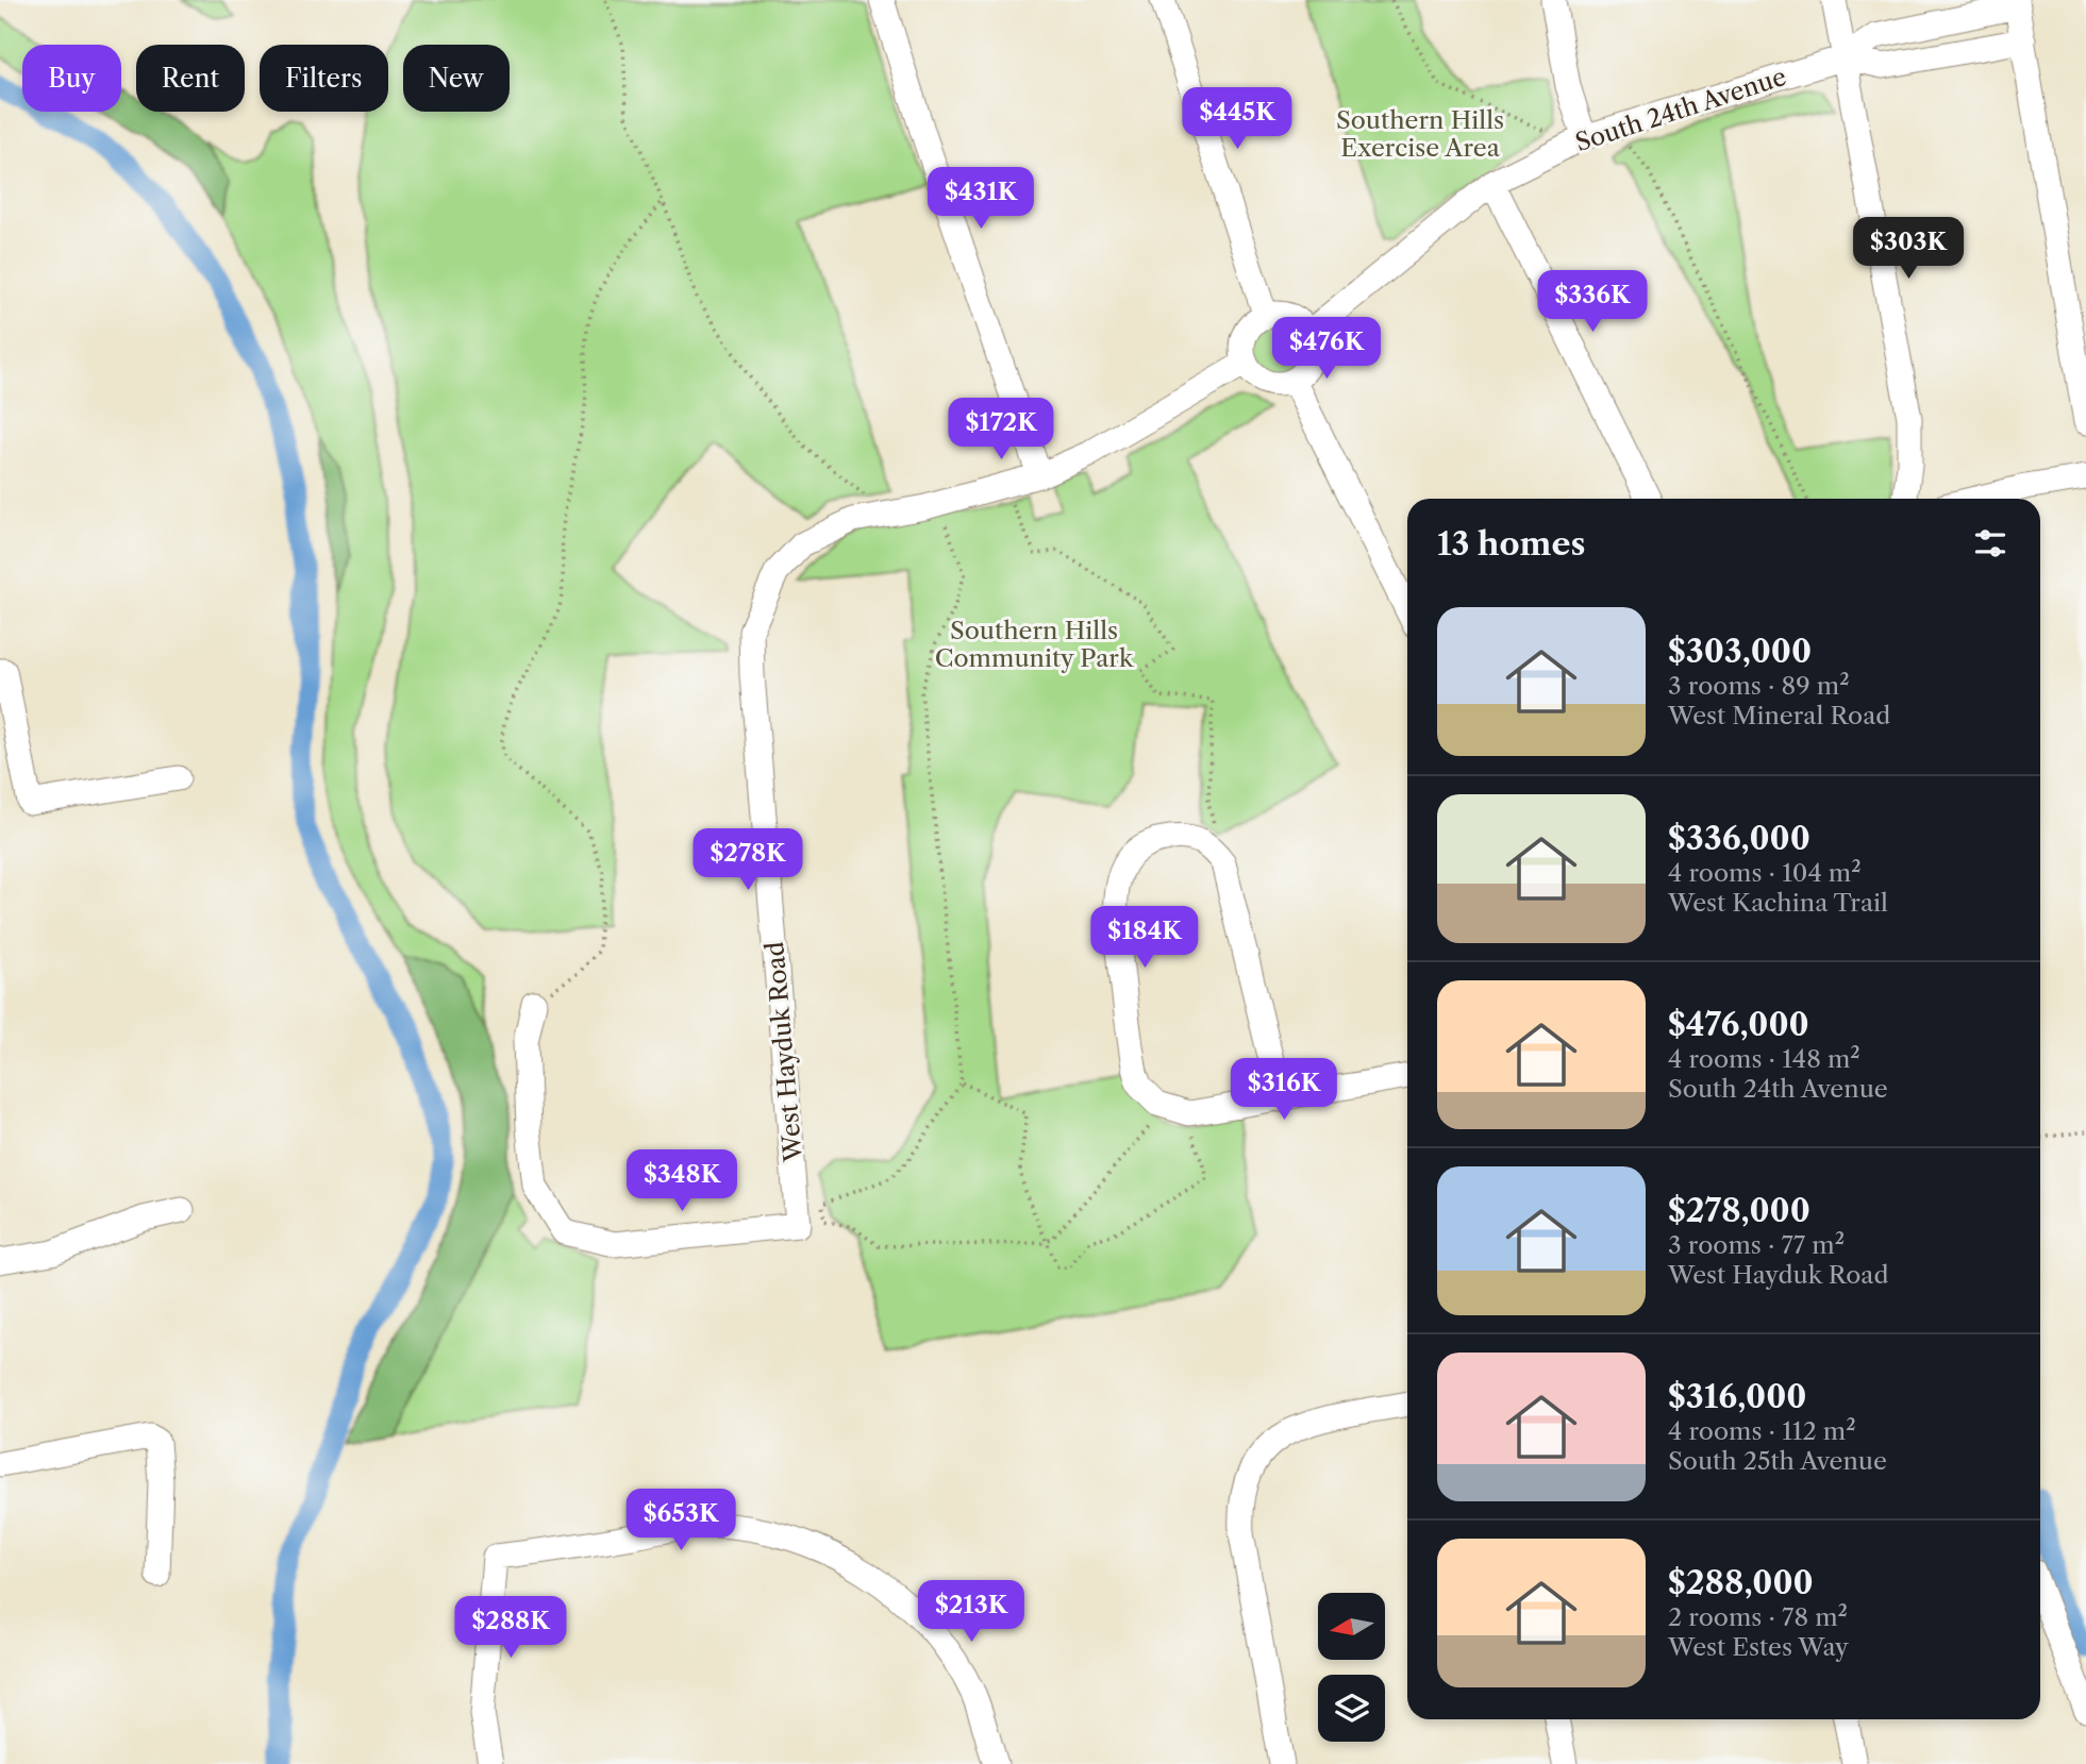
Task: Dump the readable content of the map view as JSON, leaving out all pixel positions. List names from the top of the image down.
{
  "streets": {
    "street": ["South 24th Avenue", "West Hayduk Road"]
  },
  "parks": ["Southern Hills Exercise Area", "Southern Hills Community Park"],
  "north": "left",
  "page": {
    "chip": [
      "Buy",
      "Rent",
      "Filters",
      "New"
    ],
    "price": [
      "$445K",
      "$431K",
      "$303K",
      "$336K",
      "$476K",
      "$172K",
      "$278K",
      "$184K",
      "$316K",
      "$348K",
      "$653K",
      "$213K",
      "$288K"
    ],
    "heading": "13 homes",
    "list": [
      {
        "name": "$303,000",
        "note": "3 rooms · 89 m² · West Mineral Road"
      },
      {
        "name": "$336,000",
        "note": "4 rooms · 104 m² · West Kachina Trail"
      },
      {
        "name": "$476,000",
        "note": "4 rooms · 148 m² · South 24th Avenue"
      },
      {
        "name": "$278,000",
        "note": "3 rooms · 77 m² · West Hayduk Road"
      },
      {
        "name": "$316,000",
        "note": "4 rooms · 112 m² · South 25th Avenue"
      },
      {
        "name": "$288,000",
        "note": "2 rooms · 78 m² · West Estes Way"
      }
    ]
  }
}
